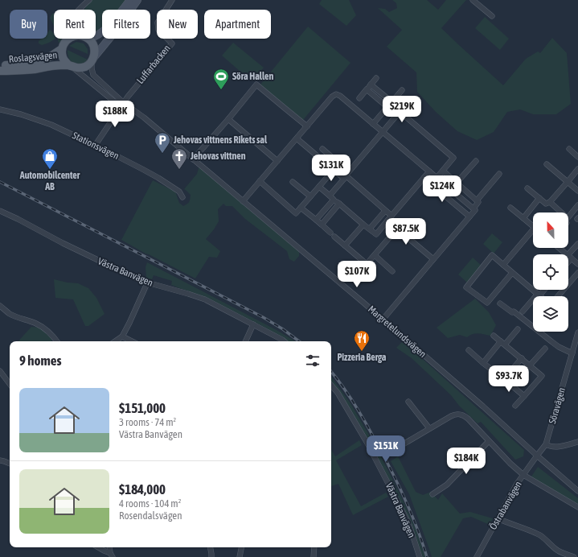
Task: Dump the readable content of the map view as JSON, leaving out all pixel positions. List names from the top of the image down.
{
  "streets": {
    "main road": ["Roslagsvägen"],
    "street": [
      "Luffarbacken",
      "Stationsvägen",
      "Västra Banvägen",
      "Margretelundsvägen",
      "Söravägen",
      "Östrabanvägen"
    ]
  },
  "crossings": [
    ["Roslagsvägen", "Margretelundsvägen"],
    ["Luffarbacken", "Stationsvägen"],
    ["Luffarbacken", "Margretelundsvägen"],
    ["Margretelundsvägen", "Söravägen"],
    ["Margretelundsvägen", "Östrabanvägen"],
    ["Söravägen", "Östrabanvägen"]
  ],
  "places": {
    "sports": ["Söra Hallen"],
    "parking": ["Jehovas vittnens Rikets sal"],
    "shop": ["Automobilcenter AB"],
    "church": ["Jehovas vittnen"],
    "restaurant": ["Pizzeria Berga"]
  },
  "north": "top",
  "page": {
    "chip": [
      "Buy",
      "Rent",
      "Filters",
      "New",
      "Apartment"
    ],
    "price": [
      "$219K",
      "$188K",
      "$131K",
      "$124K",
      "$87.5K",
      "$107K",
      "$93.7K",
      "$151K",
      "$184K"
    ],
    "heading": "9 homes",
    "list": [
      {
        "name": "$151,000",
        "note": "3 rooms · 74 m² · Västra Banvägen"
      },
      {
        "name": "$184,000",
        "note": "4 rooms · 104 m² · Rosendalsvägen"
      }
    ]
  }
}
